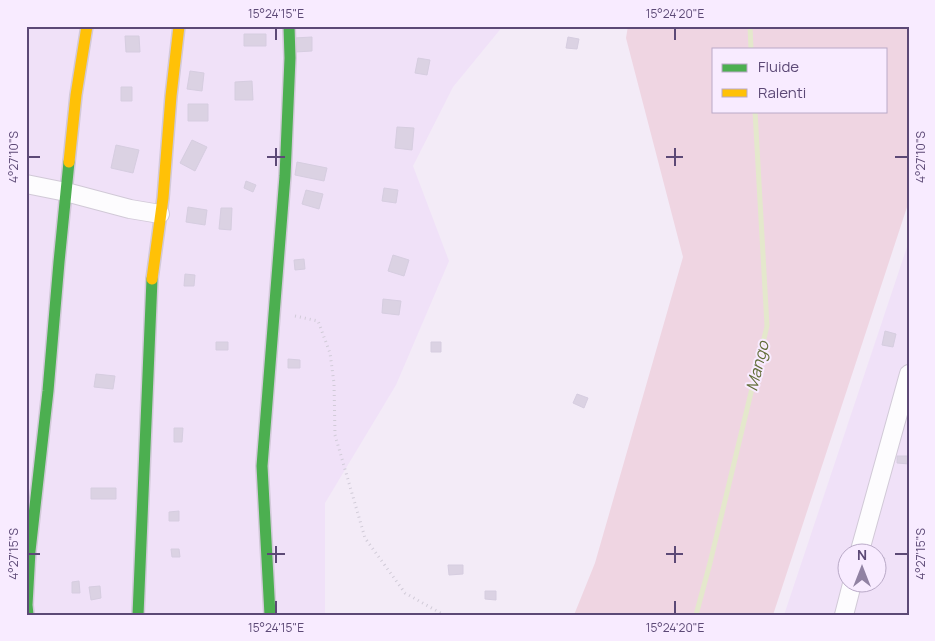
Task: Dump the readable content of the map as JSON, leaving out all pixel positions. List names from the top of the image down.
{
  "water": ["Mango"],
  "legend": ["Fluide", "Ralenti"],
  "north": "top",
  "coordinates": [
    "15°24'15\"E",
    "15°24'20\"E",
    "4°27'10\"S",
    "4°27'15\"S"
  ]
}
